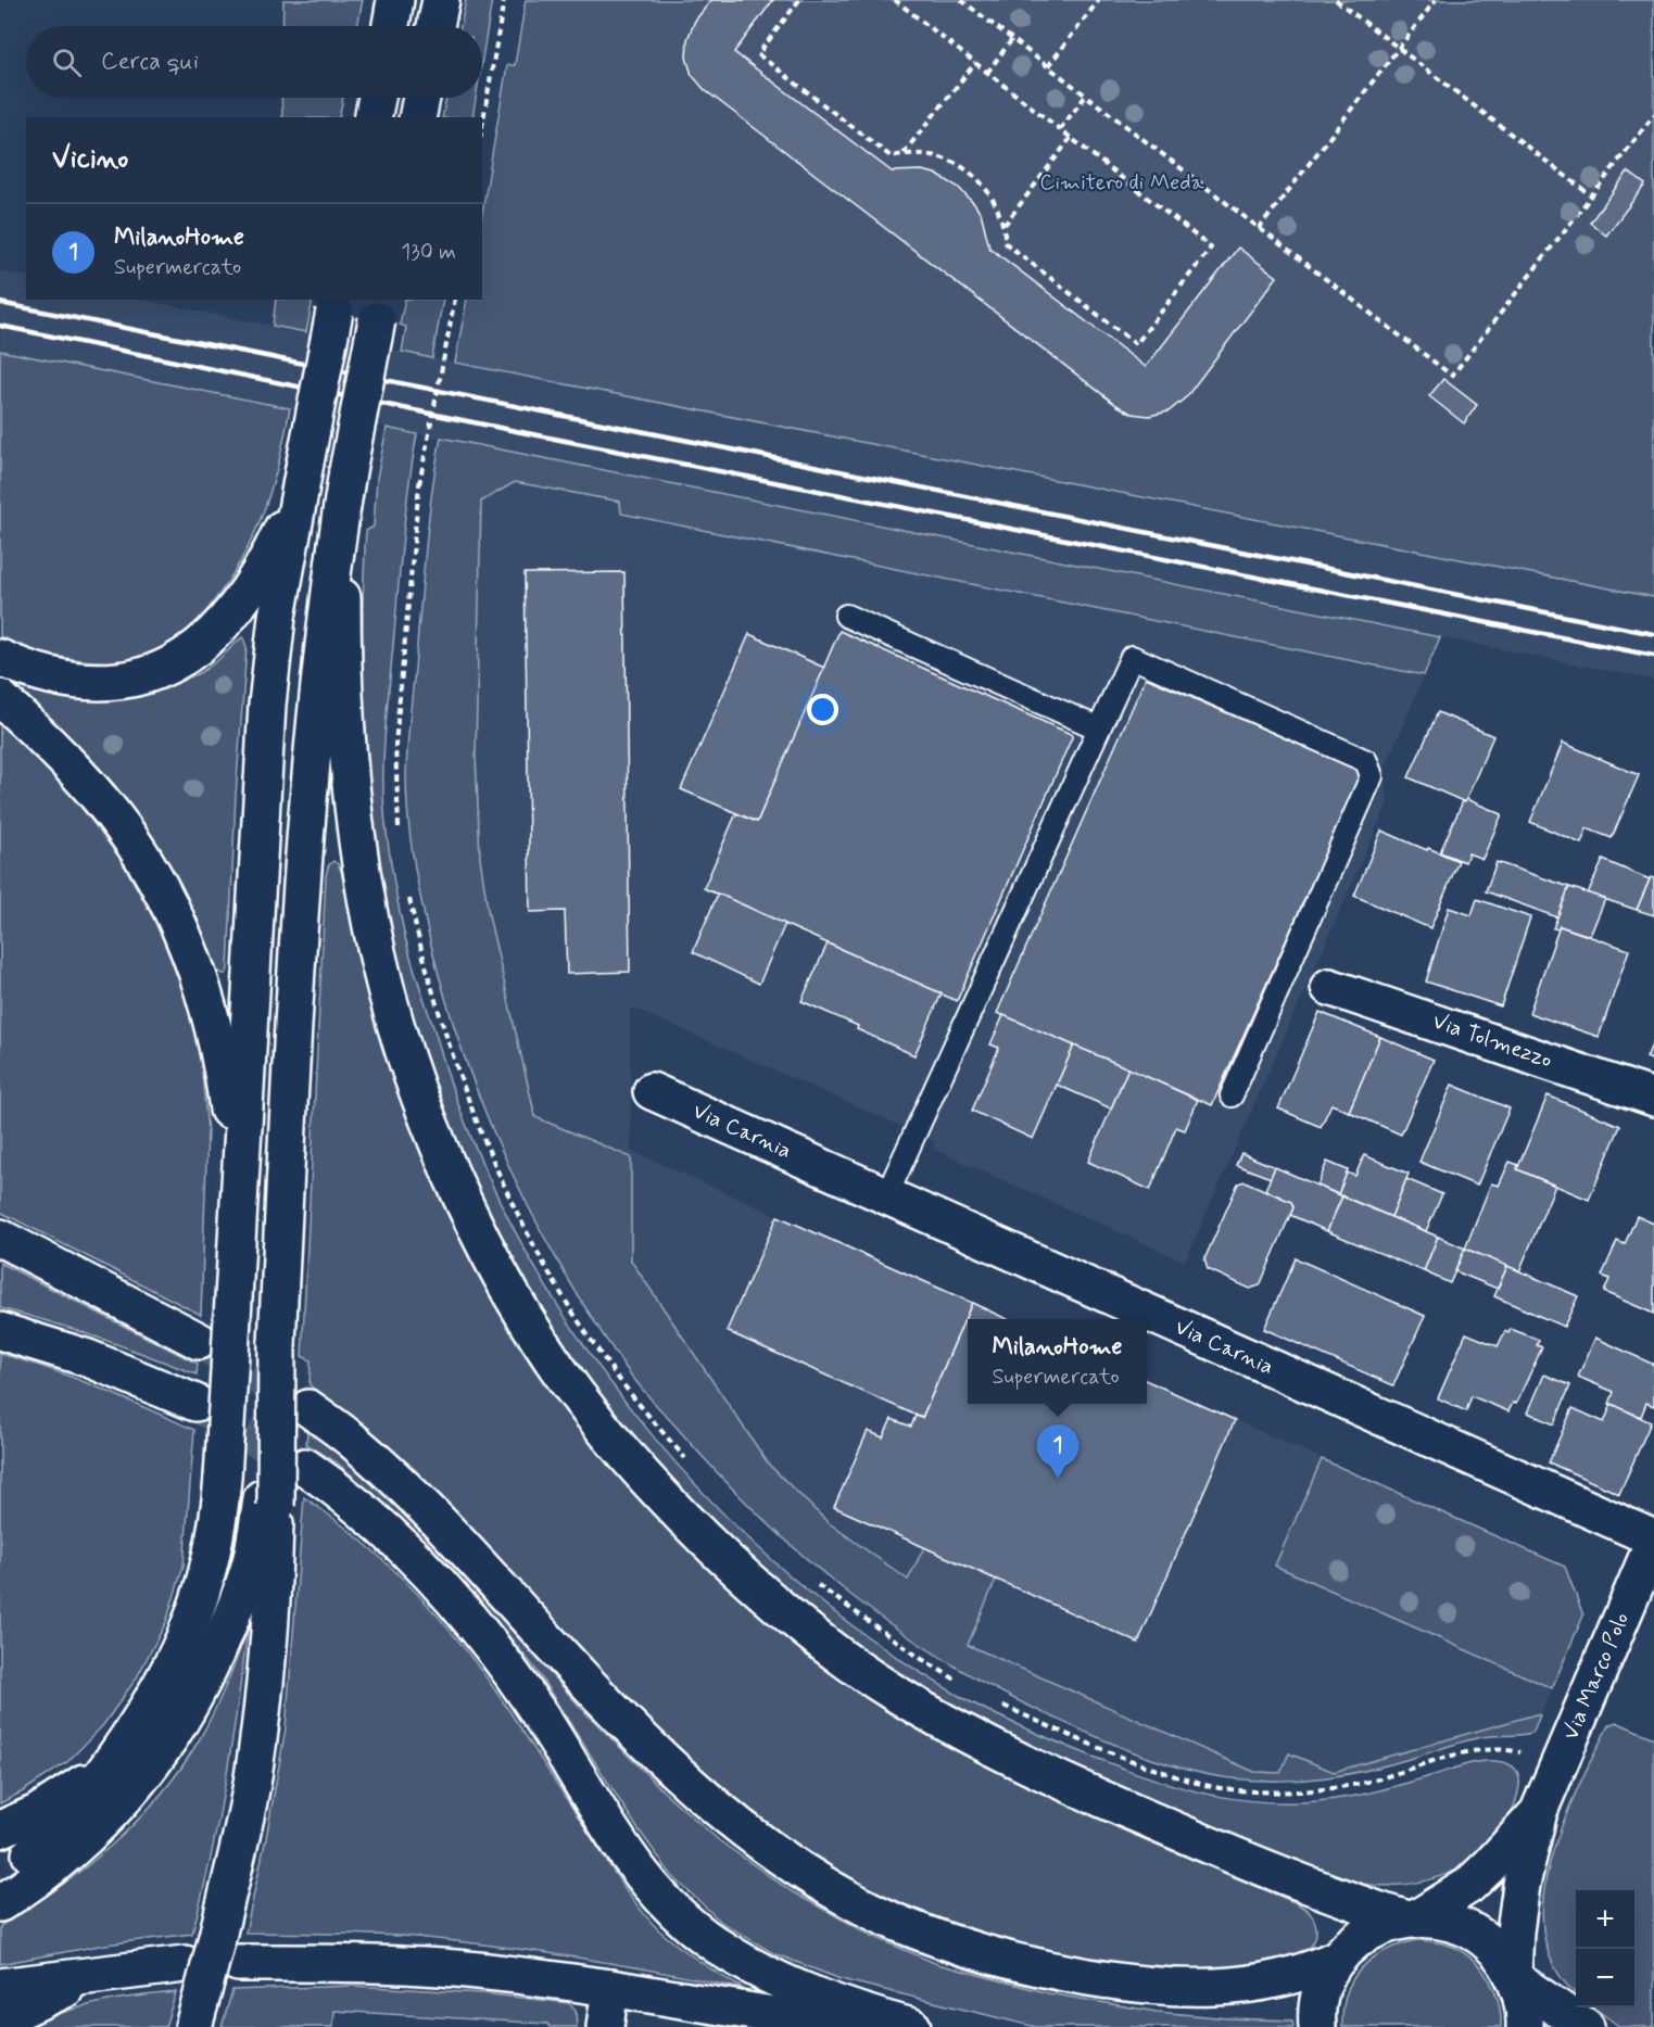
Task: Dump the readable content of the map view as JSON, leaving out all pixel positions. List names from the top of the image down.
{
  "streets": {
    "main road": ["Via Tolmezzo", "Via Carnia", "Via Marco Polo"]
  },
  "crossings": [
    ["Via Carnia", "Via Marco Polo"]
  ],
  "parks": ["Cimitero di Meda"],
  "page": {
    "search": "Cerca qui",
    "heading": "Vicino",
    "list": [
      {
        "mark": "1",
        "name": "MilanoHome",
        "note": "Supermercato",
        "value": "130 m"
      }
    ],
    "popup": ["MilanoHome", "Supermercato"],
    "pins": "1",
    "map_buttons": ["+", "−"]
  }
}
